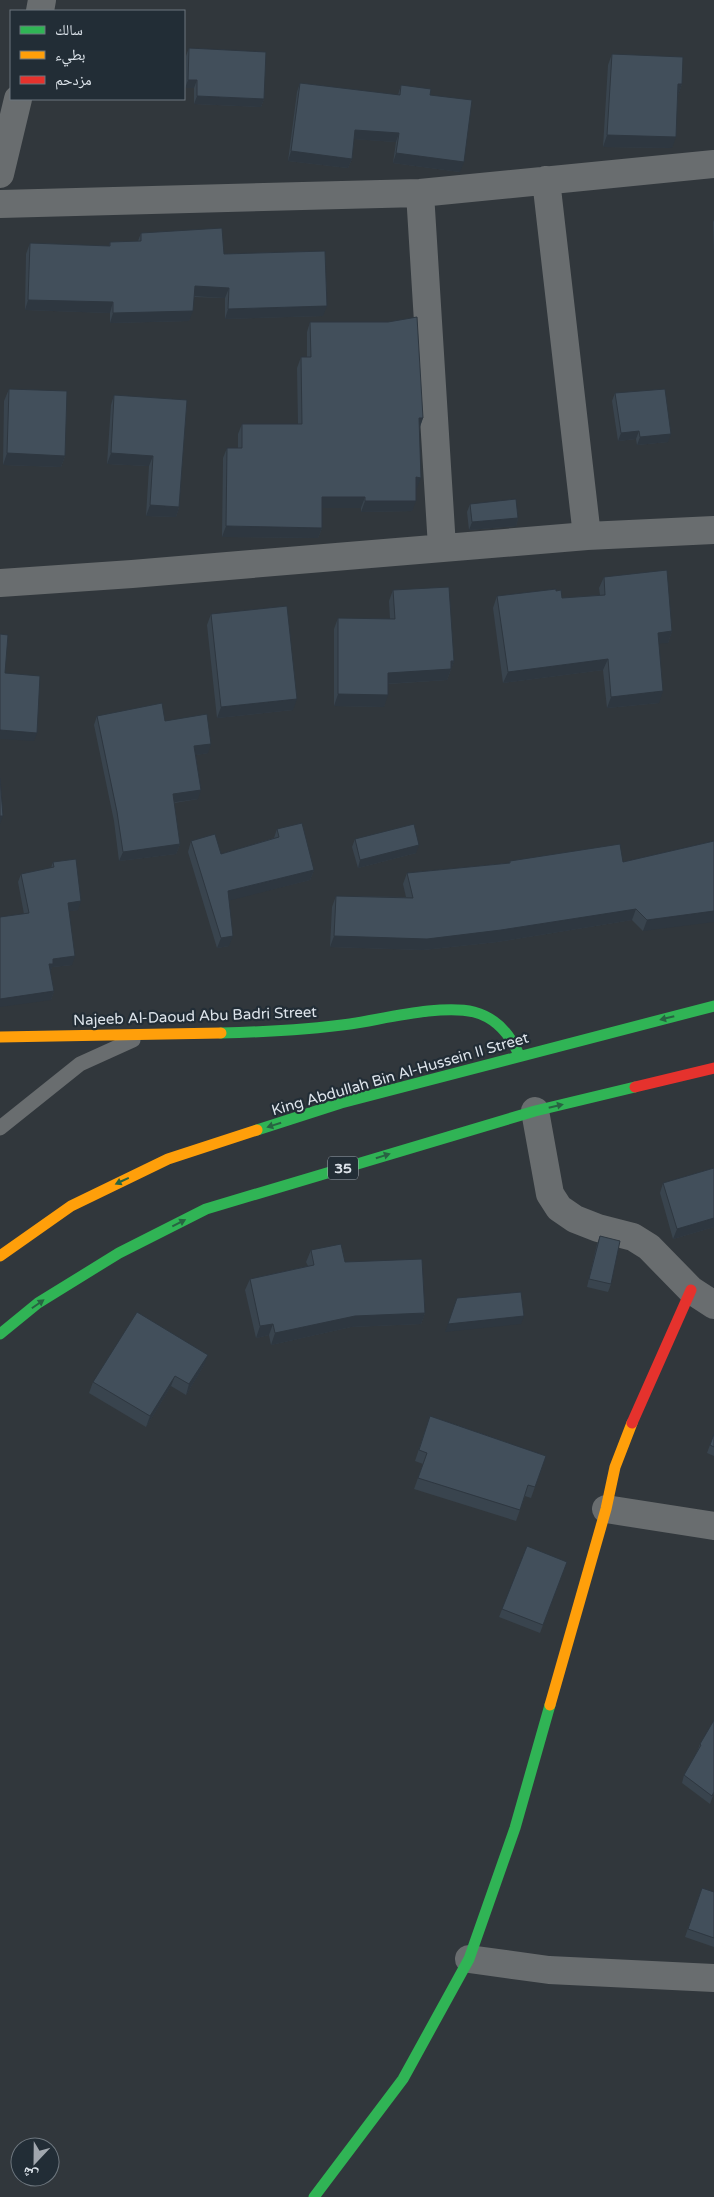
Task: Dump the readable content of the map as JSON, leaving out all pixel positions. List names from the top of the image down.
{
  "streets": {
    "main road": ["Najeeb Al-Daoud Abu Badri Street", "King Abdullah Bin Al-Hussein II Street", "35"]
  },
  "crossings": [
    ["Najeeb Al-Daoud Abu Badri Street", "King Abdullah Bin Al-Hussein II Street"]
  ],
  "legend": ["سالك", "بطيء", "مزدحم"],
  "north": "bottom"
}
